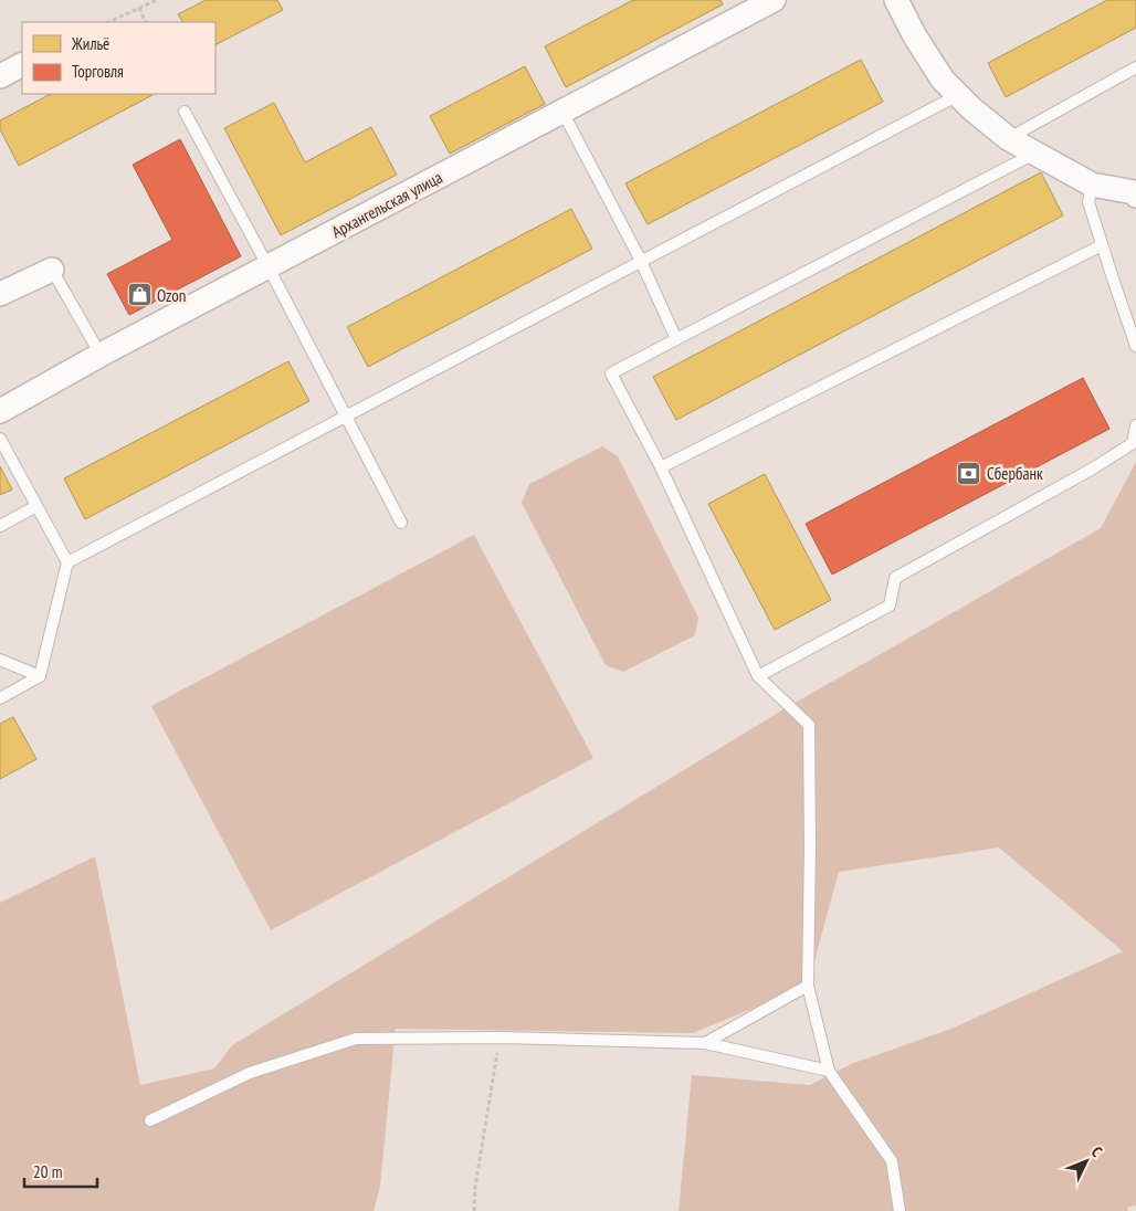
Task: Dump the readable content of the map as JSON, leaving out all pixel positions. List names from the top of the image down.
{
  "streets": {
    "street": ["Архангельская улица"]
  },
  "places": {
    "shop": ["Ozon"],
    "bank": ["Сбербанк"]
  },
  "legend": ["Жильё", "Торговля"],
  "scale_bar": "20 m",
  "north": "top right"
}
